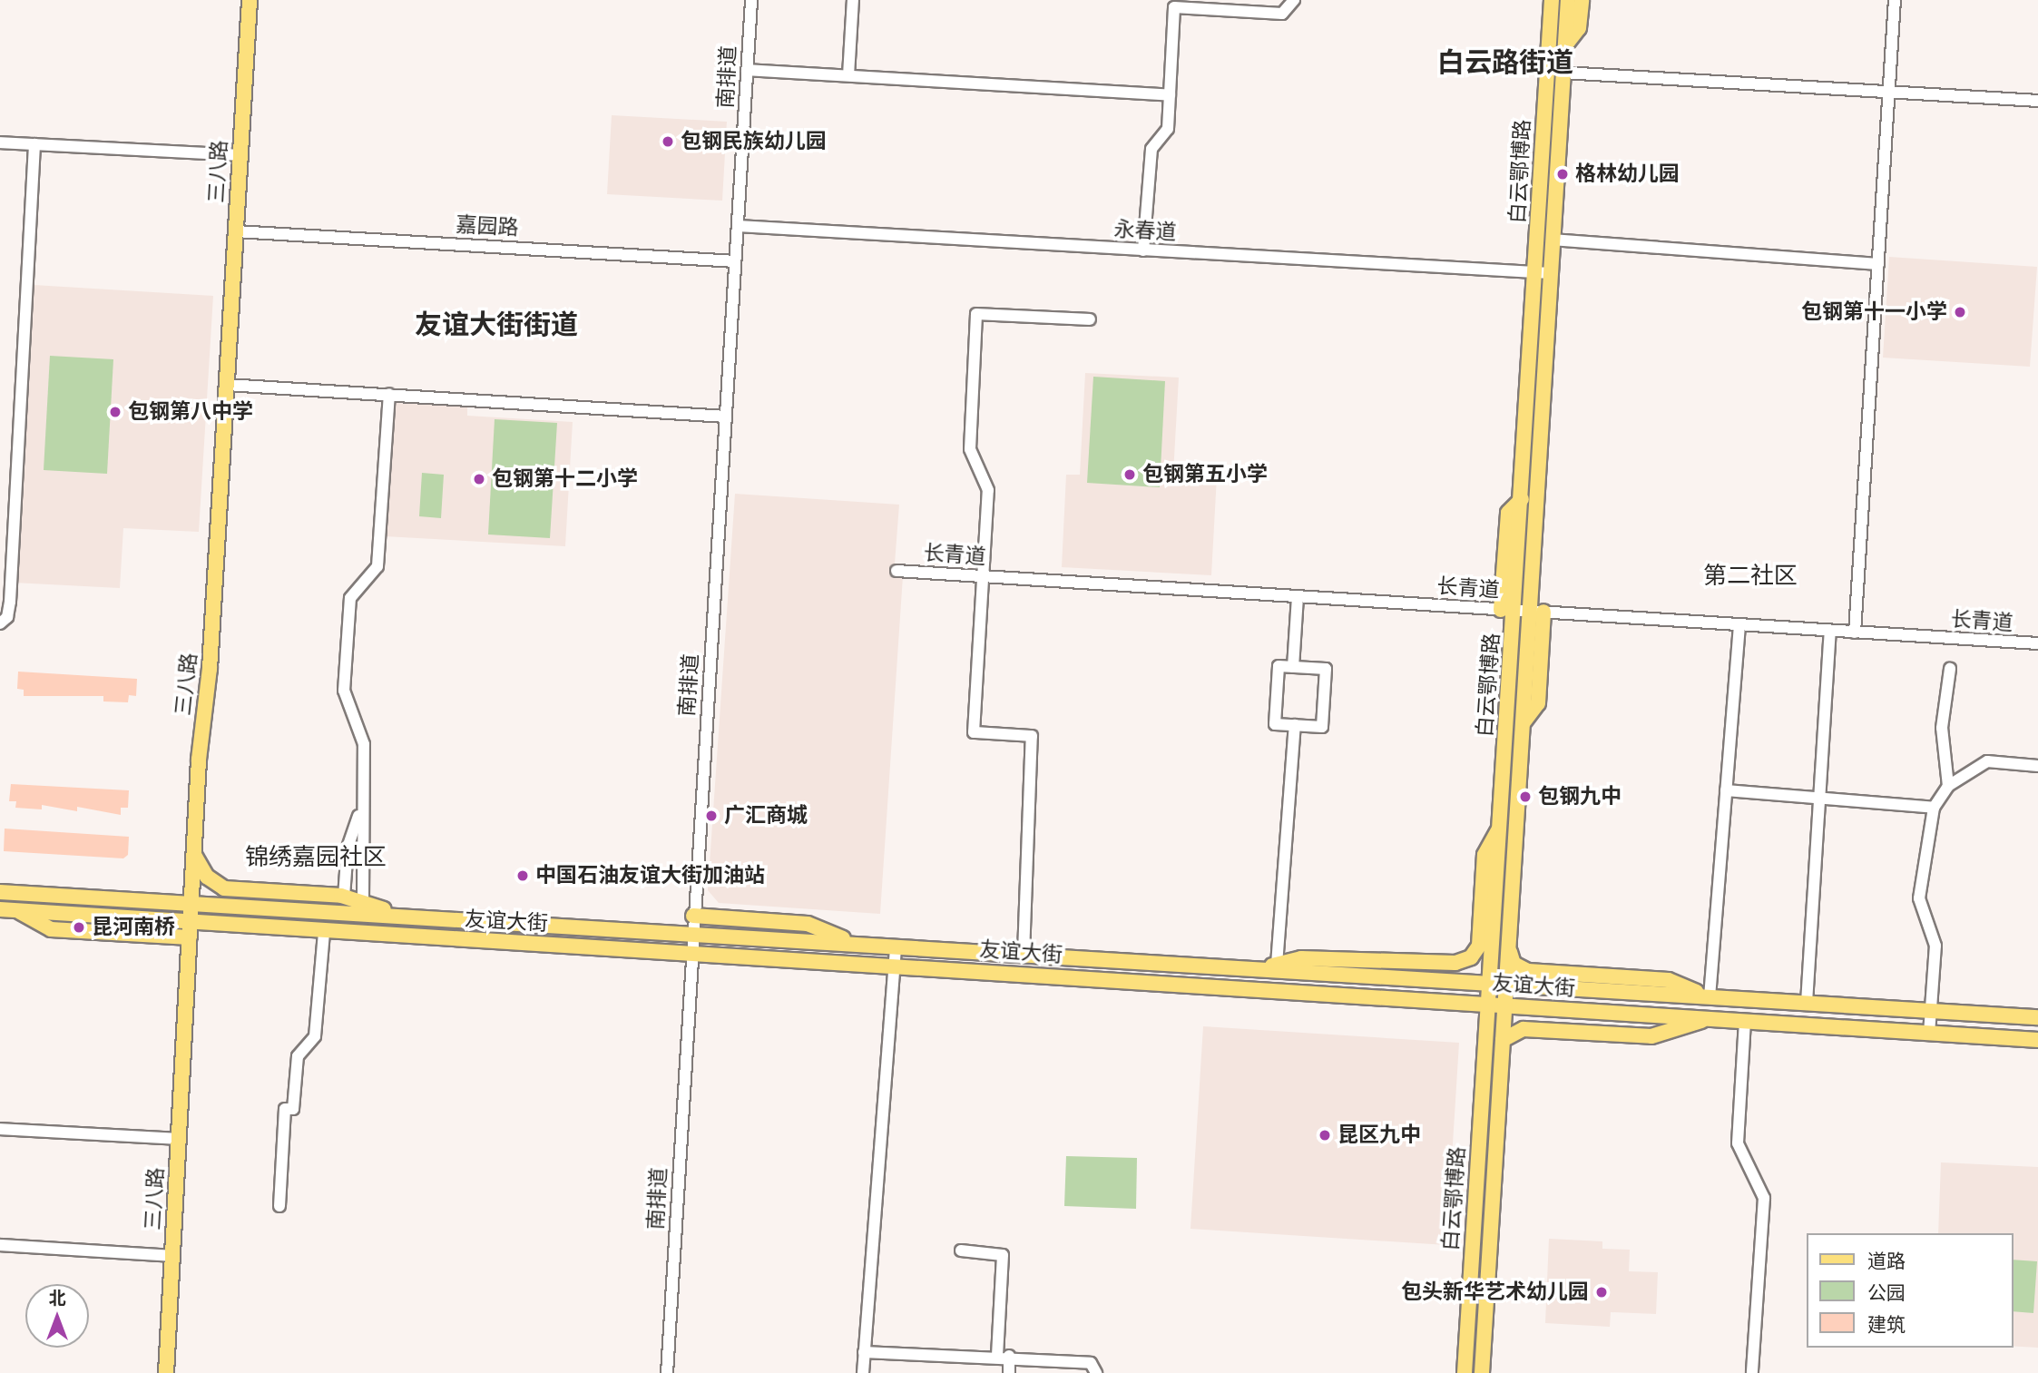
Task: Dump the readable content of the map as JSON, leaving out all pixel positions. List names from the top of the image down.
{
  "streets": {
    "main road": ["三八路", "白云鄂博路", "友谊大街"],
    "street": [
      "南排道",
      "嘉园路",
      "永春道",
      "长青道"
    ]
  },
  "crossings": [
    ["南排道", "嘉园路"],
    ["南排道", "永春道"],
    ["南排道", "友谊大街"],
    ["三八路", "嘉园路"],
    ["三八路", "友谊大街"],
    ["白云鄂博路", "永春道"],
    ["白云鄂博路", "长青道"],
    ["白云鄂博路", "友谊大街"]
  ],
  "districts": [
    "白云路街道",
    "友谊大街街道",
    "第二社区",
    "锦绣嘉园社区"
  ],
  "places": [
    "包钢民族幼儿园",
    "格林幼儿园",
    "包钢第十一小学",
    "包钢第八中学",
    "包钢第五小学",
    "包钢第十二小学",
    "包钢九中",
    "广汇商城",
    "中国石油友谊大街加油站",
    "昆河南桥",
    "昆区九中",
    "包头新华艺术幼儿园"
  ],
  "legend": ["道路", "公园", "建筑"],
  "north": "top"
}
